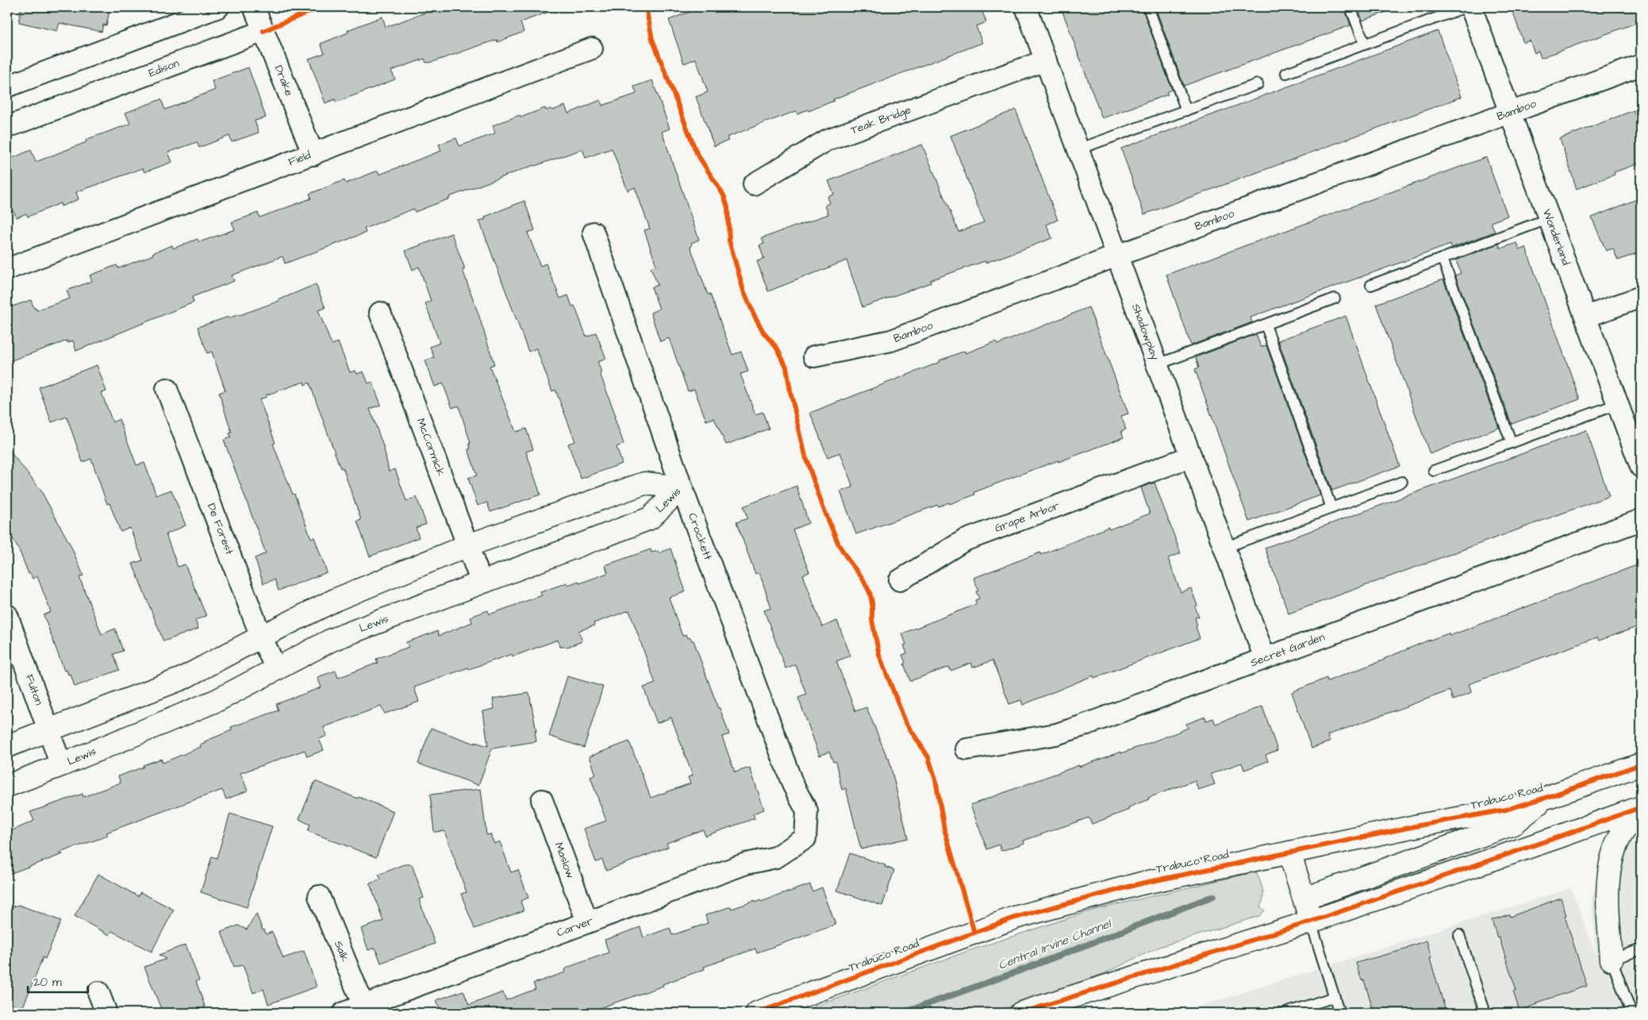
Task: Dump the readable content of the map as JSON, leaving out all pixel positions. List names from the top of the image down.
{
  "streets": {
    "main road": ["Lewis", "Trabuco Road"],
    "street": [
      "Edison",
      "Drake",
      "Bamboo",
      "Teak Bridge",
      "Field",
      "Wonderland",
      "Shadowplay",
      "McCormick",
      "Grape Arbor",
      "De Forest",
      "Crockett",
      "Secret Garden",
      "Fulton",
      "Maslow",
      "Carver",
      "Salk"
    ]
  },
  "crossings": [
    ["Edison", "Drake"],
    ["Drake", "Field"],
    ["Bamboo", "Wonderland"],
    ["Bamboo", "Shadowplay"],
    ["Teak Bridge", "Shadowplay"],
    ["Shadowplay", "Grape Arbor"],
    ["Shadowplay", "Secret Garden"],
    ["McCormick", "Lewis"],
    ["Lewis", "De Forest"],
    ["Lewis", "Crockett"],
    ["Lewis", "Fulton"],
    ["Crockett", "Carver"],
    ["Maslow", "Carver"],
    ["Carver", "Salk"]
  ],
  "water": ["Central Irvine Channel"],
  "scale_bar": "20 m"
}
